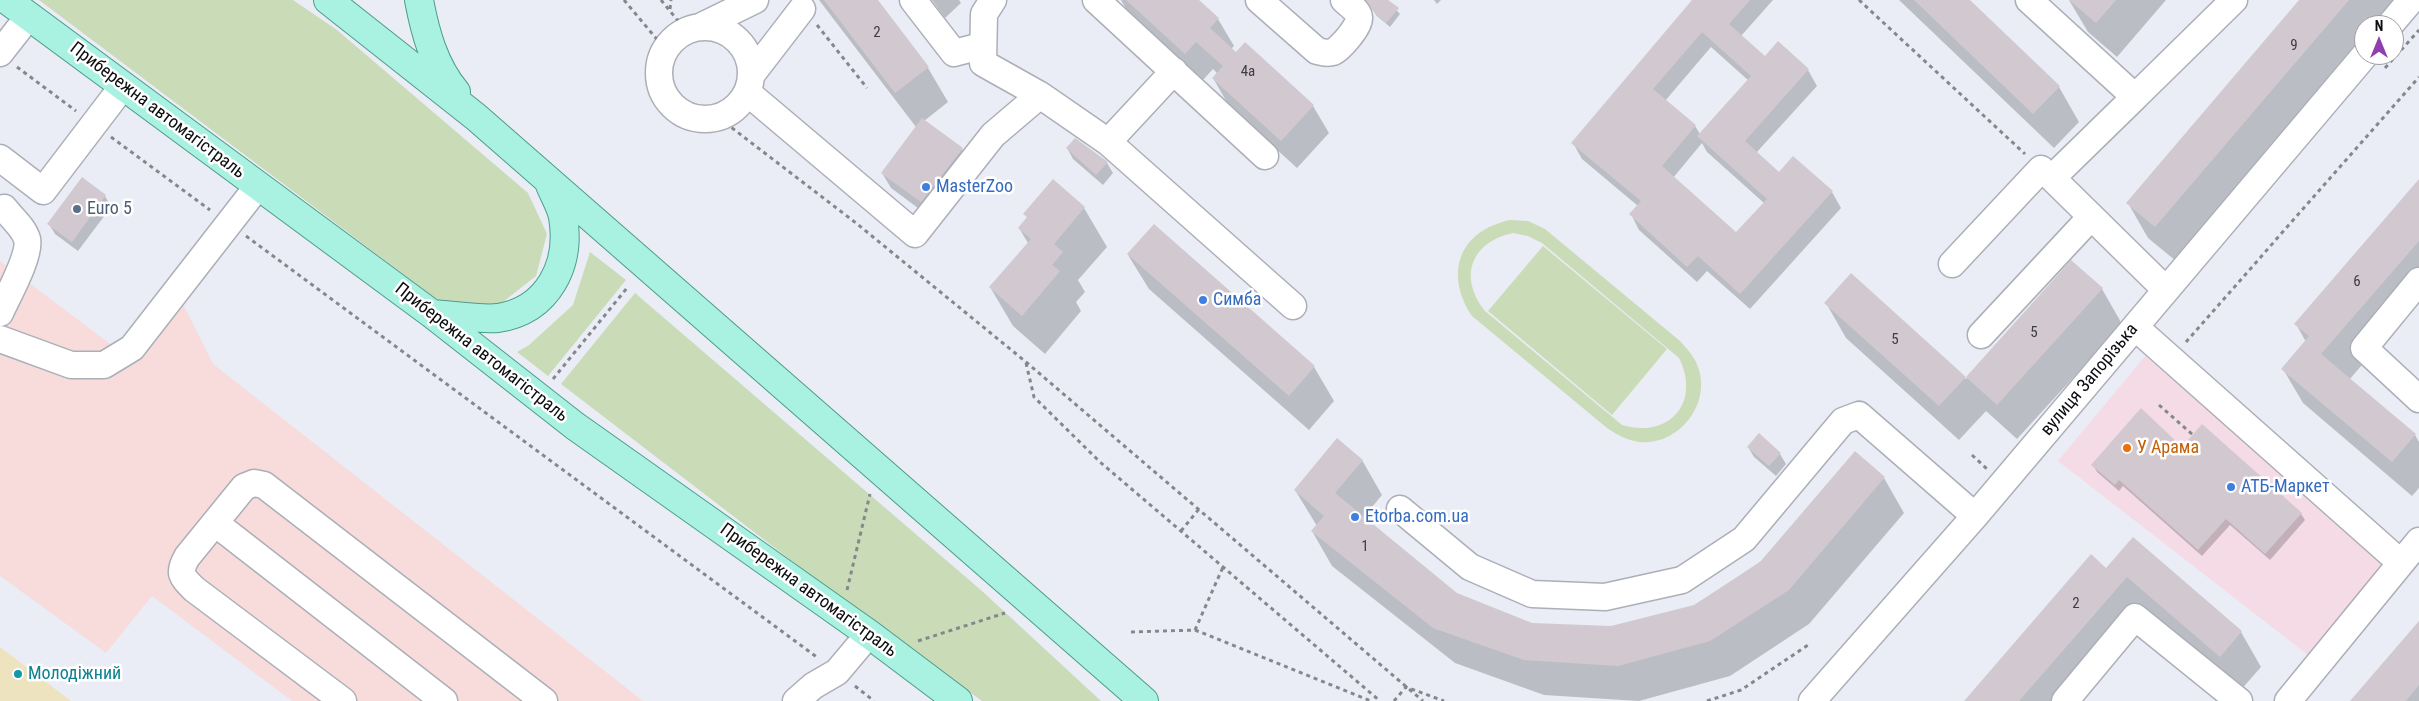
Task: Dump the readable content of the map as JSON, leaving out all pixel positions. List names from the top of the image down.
{
  "streets": {
    "main road": ["Прибережна автомагістраль"],
    "street": ["вулиця Запорізька"]
  },
  "places": [
    "MasterZoo",
    "Euro 5",
    "Симба",
    "У Арама",
    "АТБ-Маркет",
    "Etorba.com.ua",
    "Молодіжний"
  ],
  "house_numbers": [
    "2",
    "9",
    "4а",
    "6",
    "5",
    "5",
    "1",
    "2"
  ],
  "north": "top"
}
